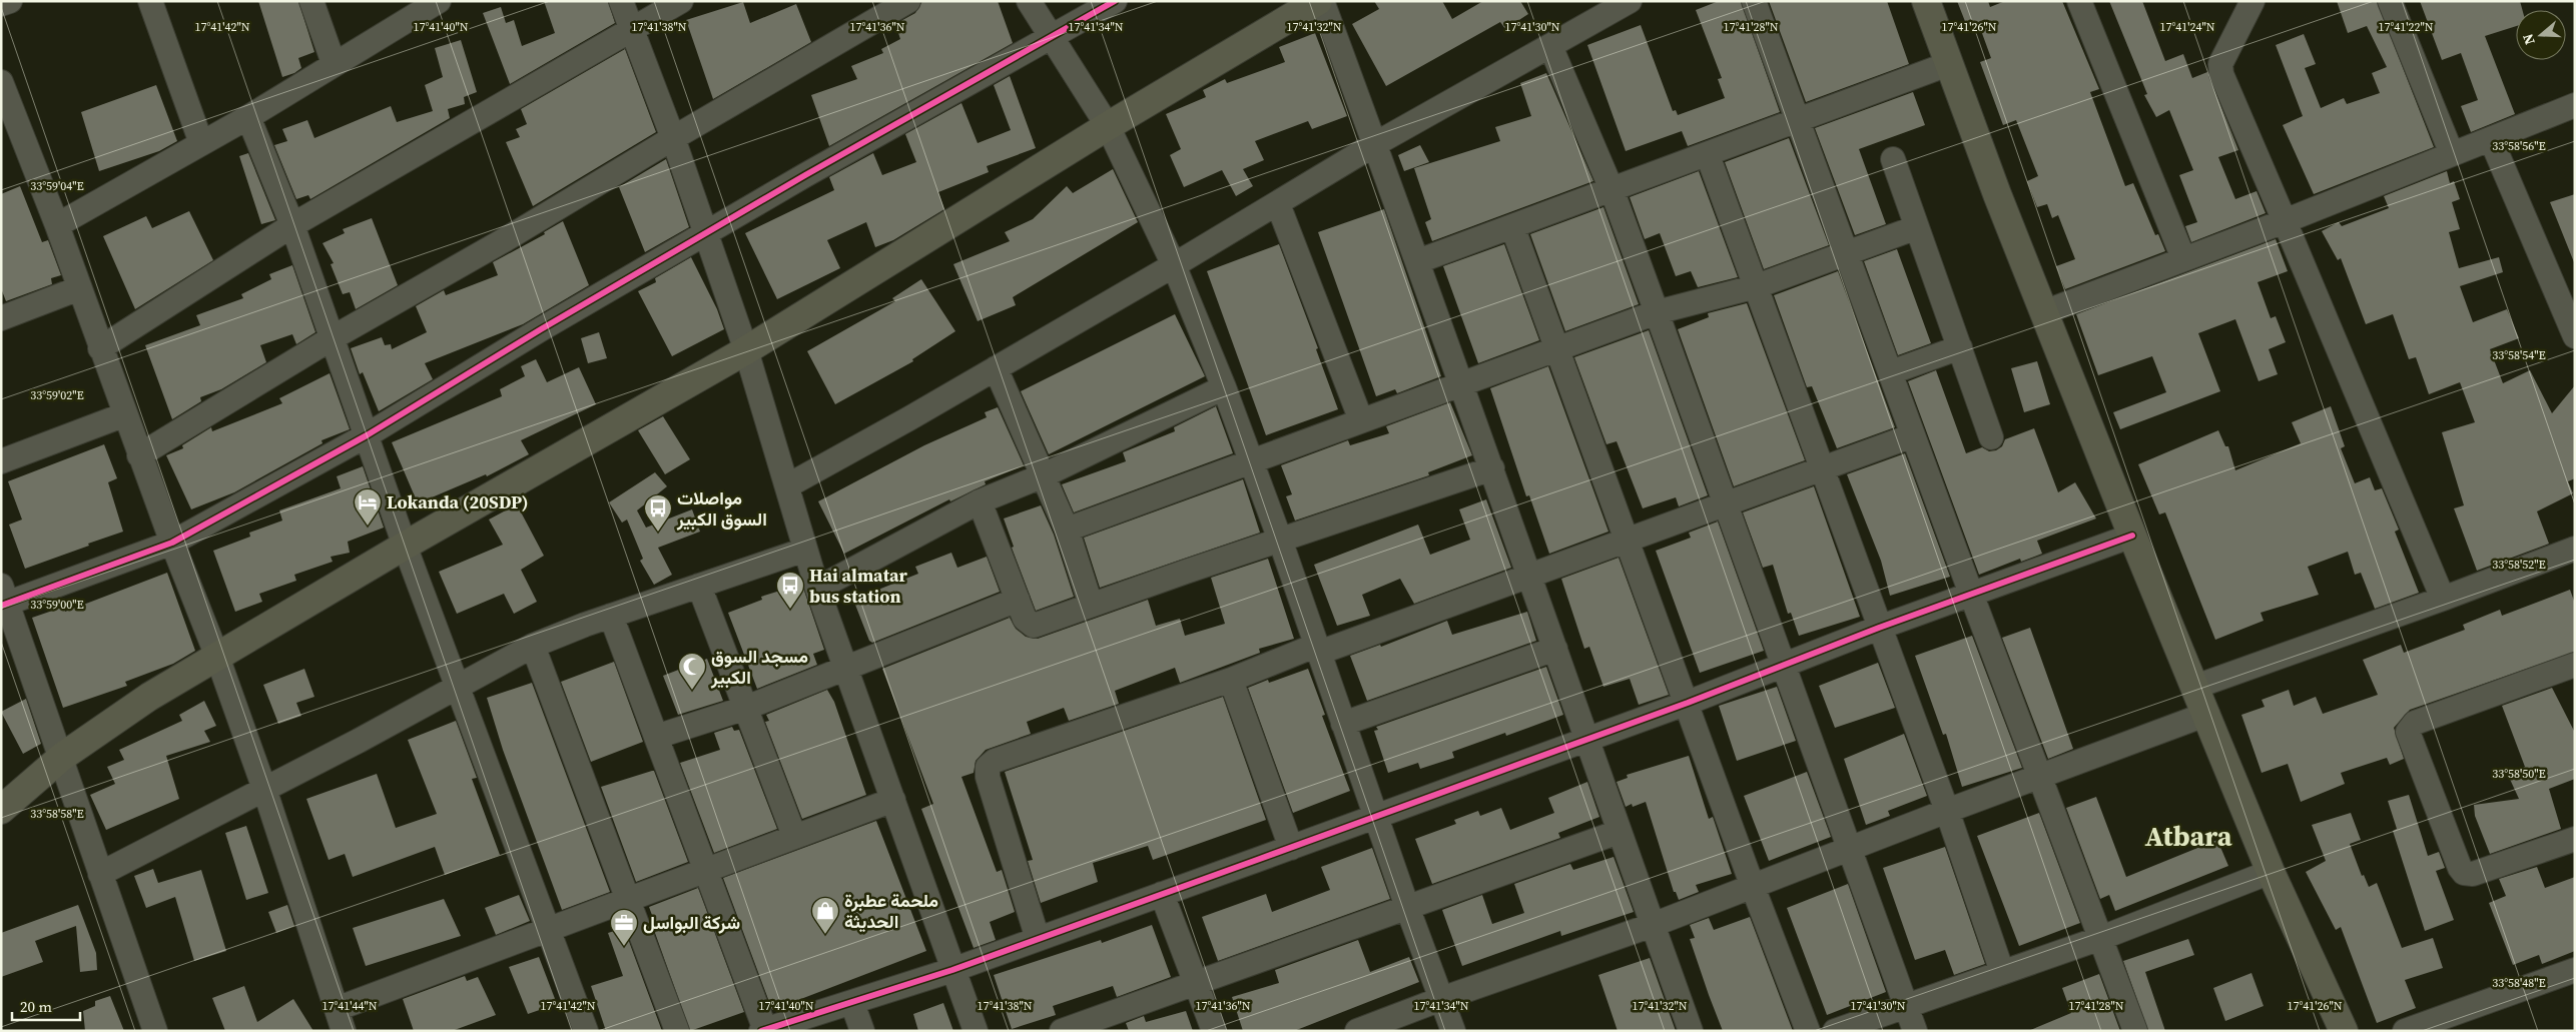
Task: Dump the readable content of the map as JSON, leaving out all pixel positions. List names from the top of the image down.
{
  "districts": ["Atbara"],
  "places": {
    "hotel": ["Lokanda (20SDP)"],
    "bus stop": ["مواصلات السوق الكبير", "Hai almatar bus station"],
    "mosque": ["مسجد السوق الكبير"],
    "shop": ["ملحمة عطبرة الحديثة"],
    "office": ["شركة البواسل"]
  },
  "scale_bar": "20 m",
  "north": "left",
  "coordinates": [
    "17°41'22\"N",
    "17°41'42\"N",
    "17°41'40\"N",
    "17°41'38\"N",
    "17°41'36\"N",
    "17°41'34\"N",
    "17°41'32\"N",
    "17°41'30\"N",
    "17°41'28\"N",
    "17°41'26\"N",
    "17°41'24\"N",
    "33°58'56\"E",
    "33°59'04\"E",
    "33°58'54\"E",
    "33°59'02\"E",
    "33°58'52\"E",
    "33°59'00\"E",
    "33°58'50\"E",
    "33°58'58\"E",
    "33°58'48\"E",
    "17°41'44\"N"
  ]
}
